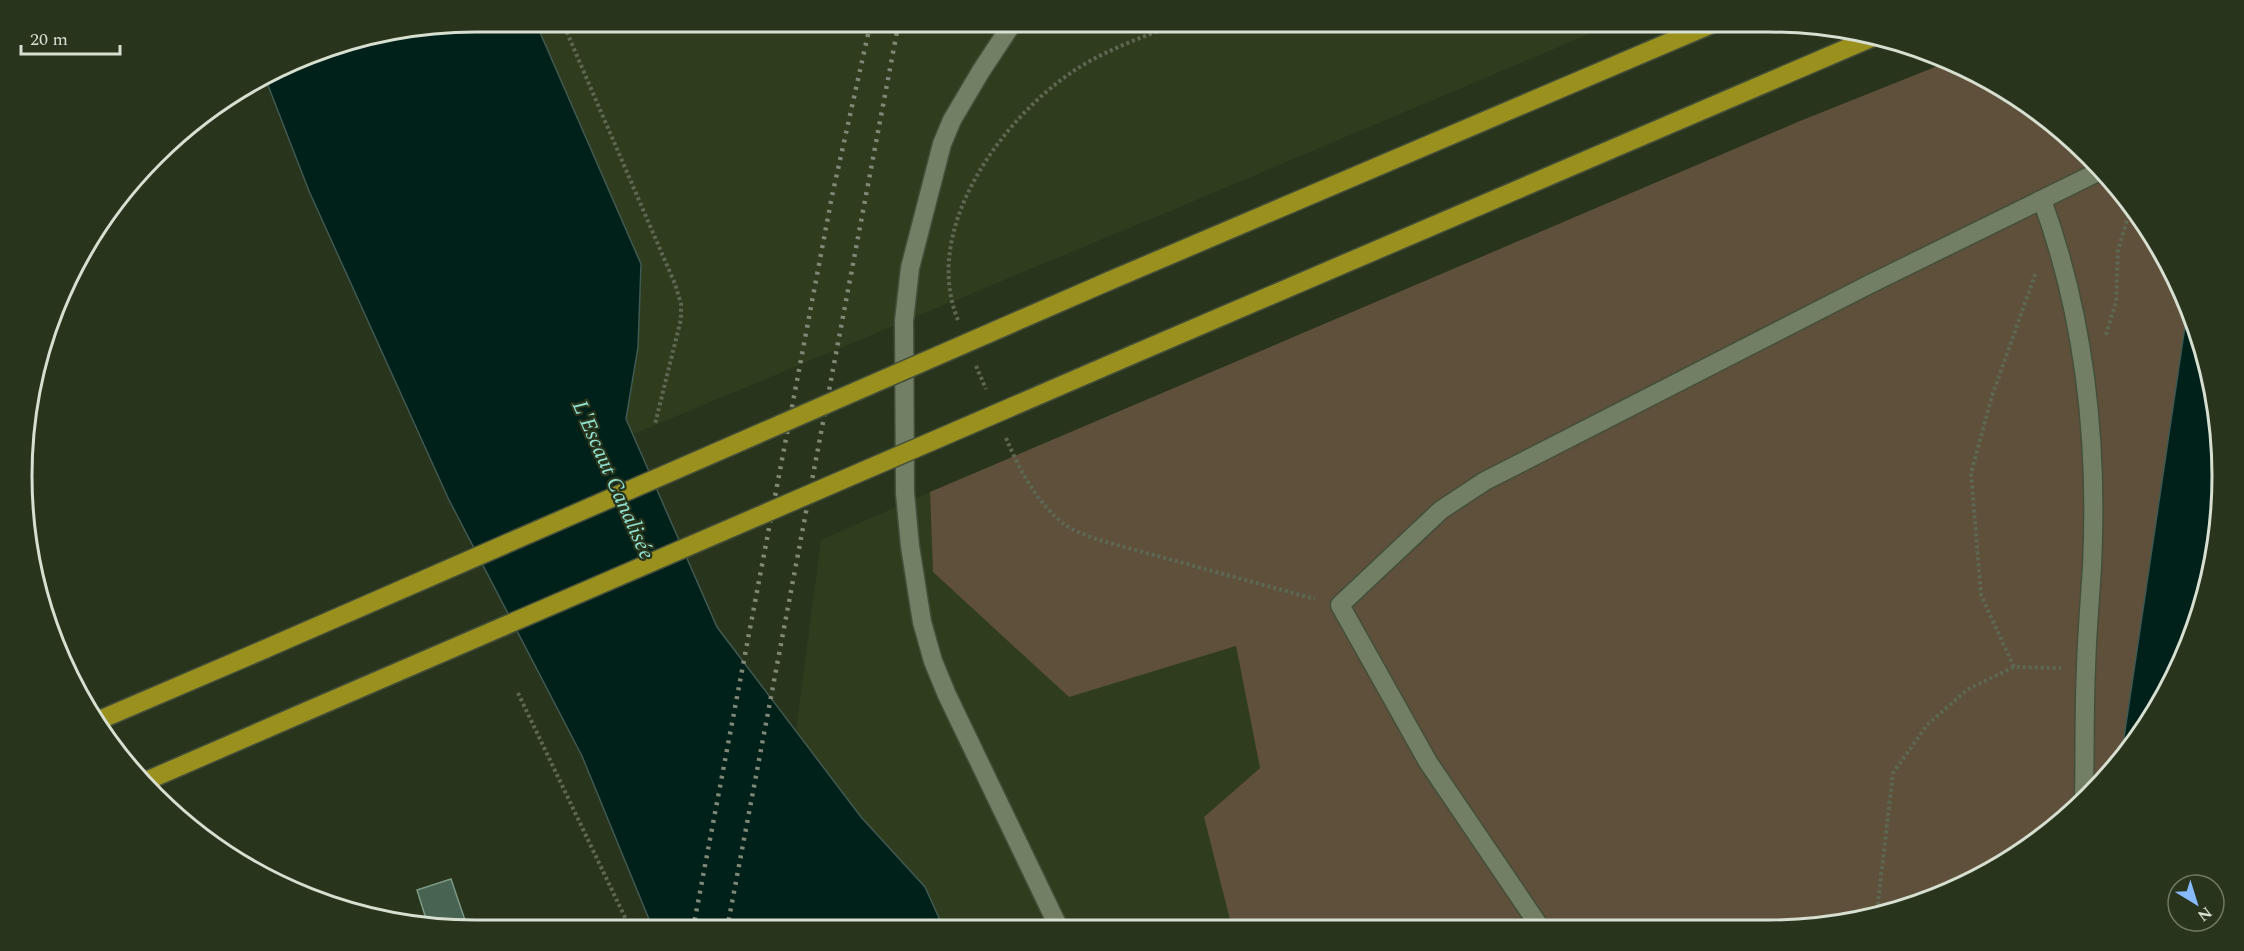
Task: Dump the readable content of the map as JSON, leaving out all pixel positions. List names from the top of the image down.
{
  "water": ["L'Escaut Canalisée"],
  "scale_bar": "20 m",
  "north": "bottom right"
}
